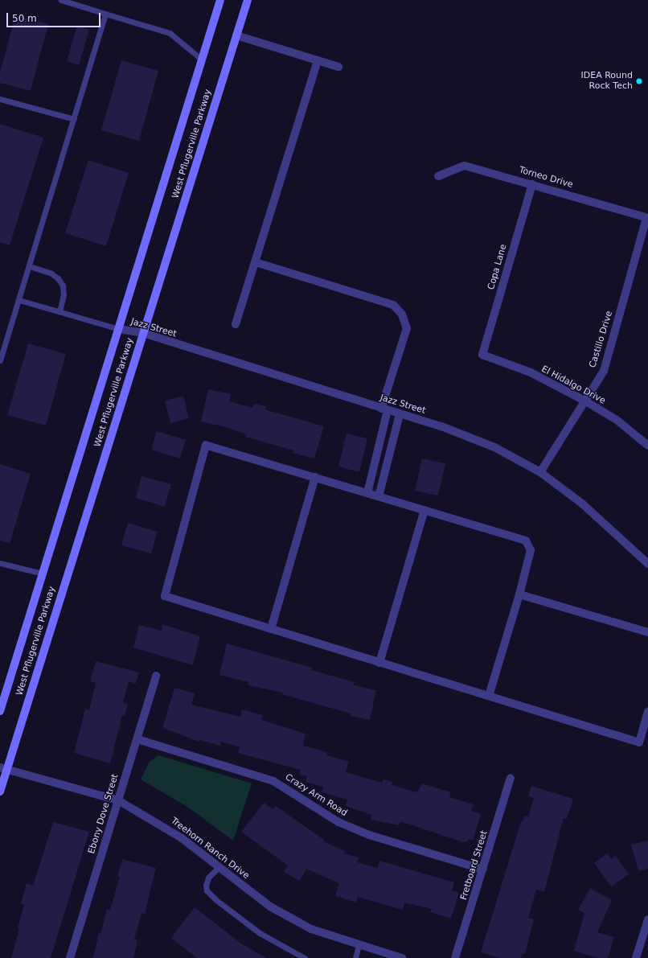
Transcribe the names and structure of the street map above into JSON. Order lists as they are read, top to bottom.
{
  "streets": {
    "main road": ["West Pflugerville Parkway"],
    "street": [
      "Torneo Drive",
      "Copa Lane",
      "Jazz Street",
      "Castillo Drive",
      "El Hidalgo Drive",
      "Crazy Arm Road",
      "Ebony Dove Street",
      "Treehorn Ranch Drive",
      "Fretboard Street"
    ]
  },
  "crossings": [
    ["West Pflugerville Parkway", "Jazz Street"],
    ["West Pflugerville Parkway", "Treehorn Ranch Drive"],
    ["Torneo Drive", "Copa Lane"],
    ["Torneo Drive", "Castillo Drive"],
    ["Copa Lane", "El Hidalgo Drive"],
    ["Jazz Street", "Castillo Drive"],
    ["Castillo Drive", "El Hidalgo Drive"],
    ["Crazy Arm Road", "Ebony Dove Street"],
    ["Crazy Arm Road", "Fretboard Street"],
    ["Ebony Dove Street", "Treehorn Ranch Drive"]
  ],
  "places": ["IDEA Round Rock Tech"],
  "scale_bar": "50 m"
}
